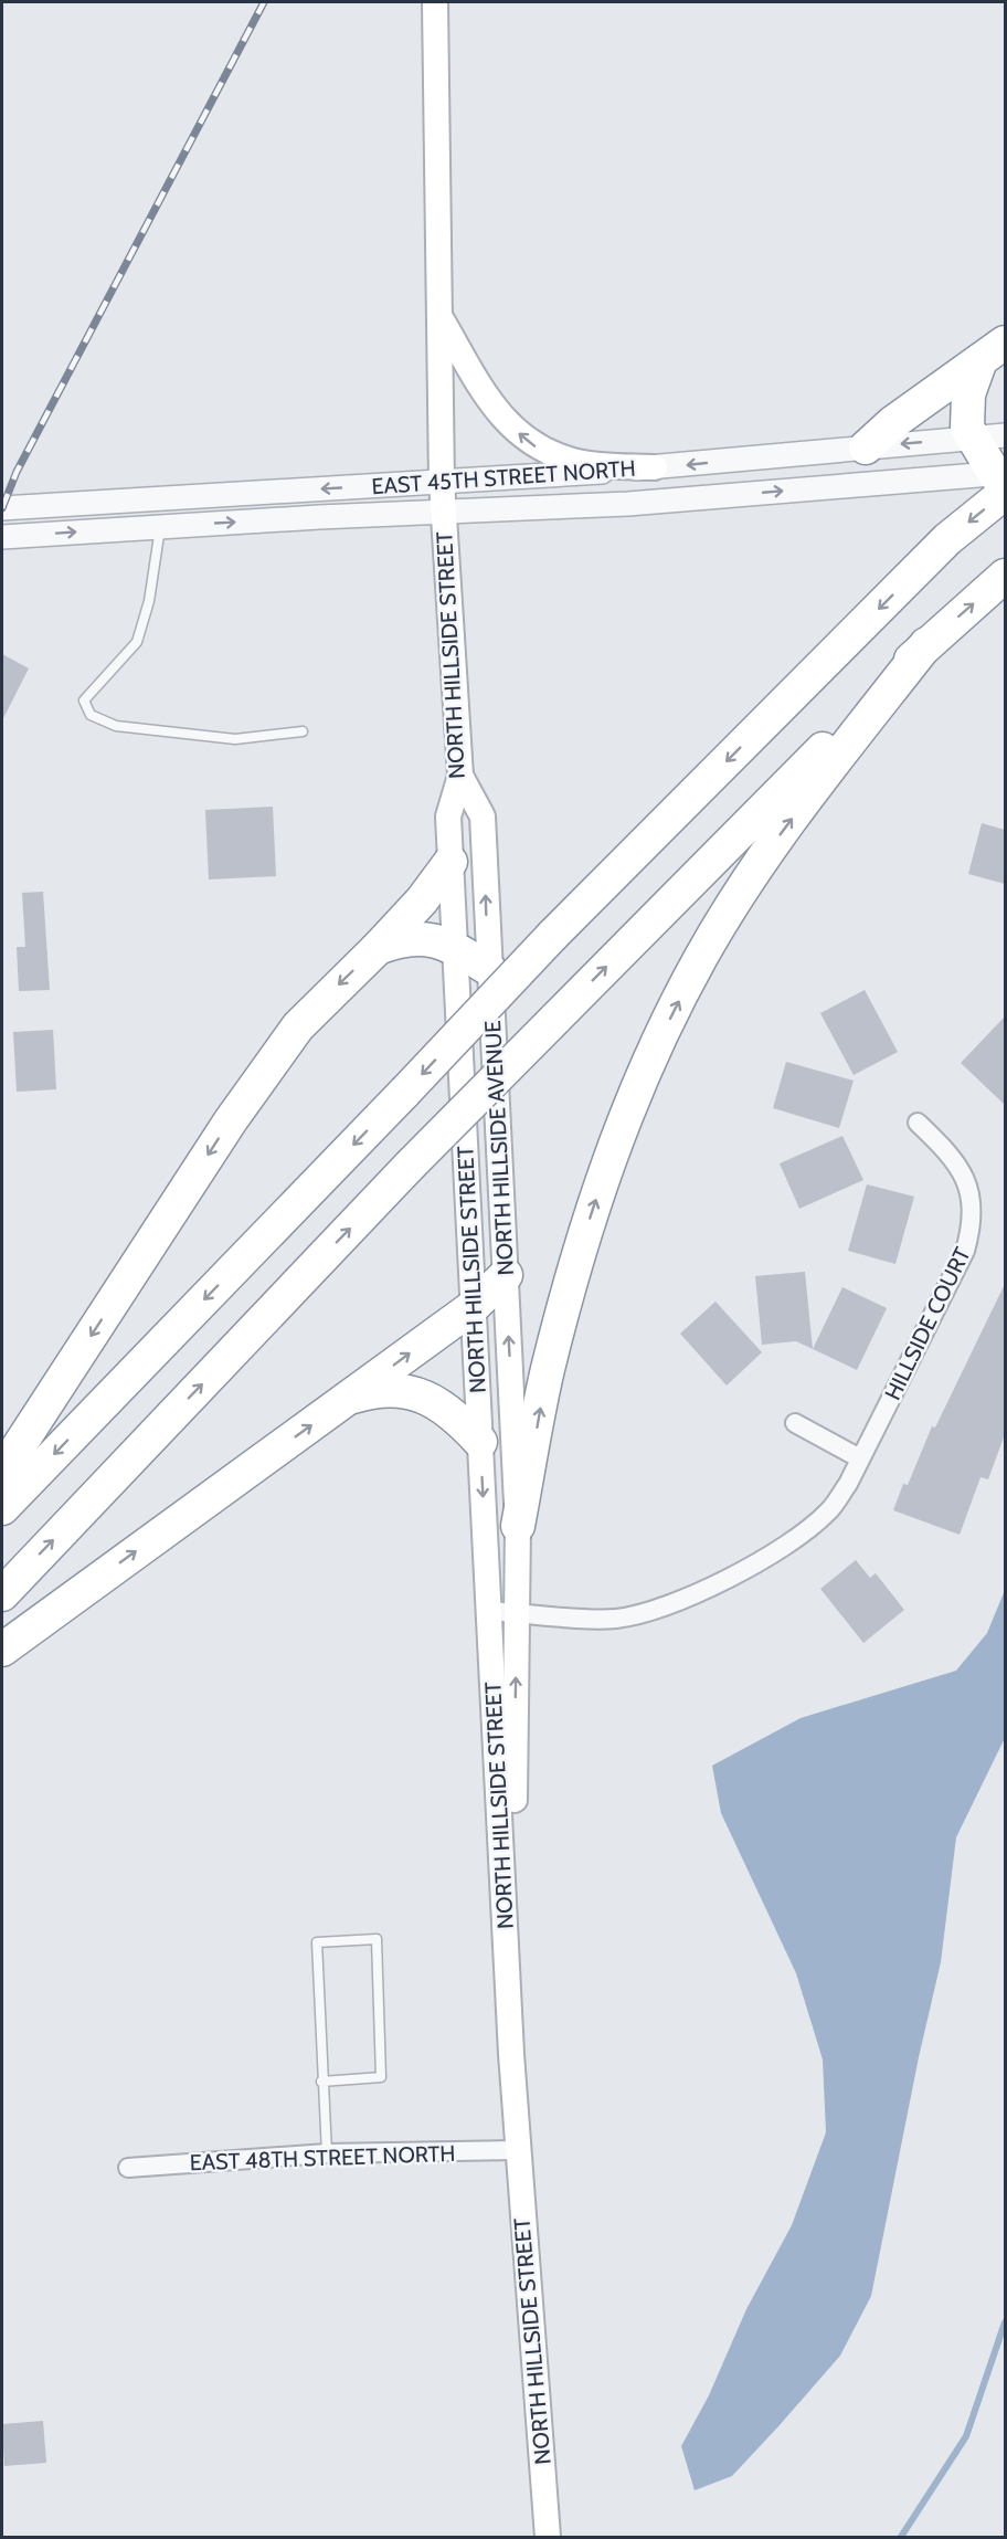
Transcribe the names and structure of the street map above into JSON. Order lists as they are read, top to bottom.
{
  "streets": {
    "main road": ["NORTH HILLSIDE STREET", "NORTH HILLSIDE AVENUE"],
    "street": ["EAST 45TH STREET NORTH", "HILLSIDE COURT", "EAST 48TH STREET NORTH"]
  },
  "crossings": [
    ["EAST 45TH STREET NORTH", "NORTH HILLSIDE STREET"],
    ["NORTH HILLSIDE STREET", "NORTH HILLSIDE AVENUE"],
    ["NORTH HILLSIDE STREET", "HILLSIDE COURT"],
    ["NORTH HILLSIDE STREET", "EAST 48TH STREET NORTH"],
    ["NORTH HILLSIDE AVENUE", "HILLSIDE COURT"]
  ],
  "one_way": ["NORTH HILLSIDE AVENUE"]
}
